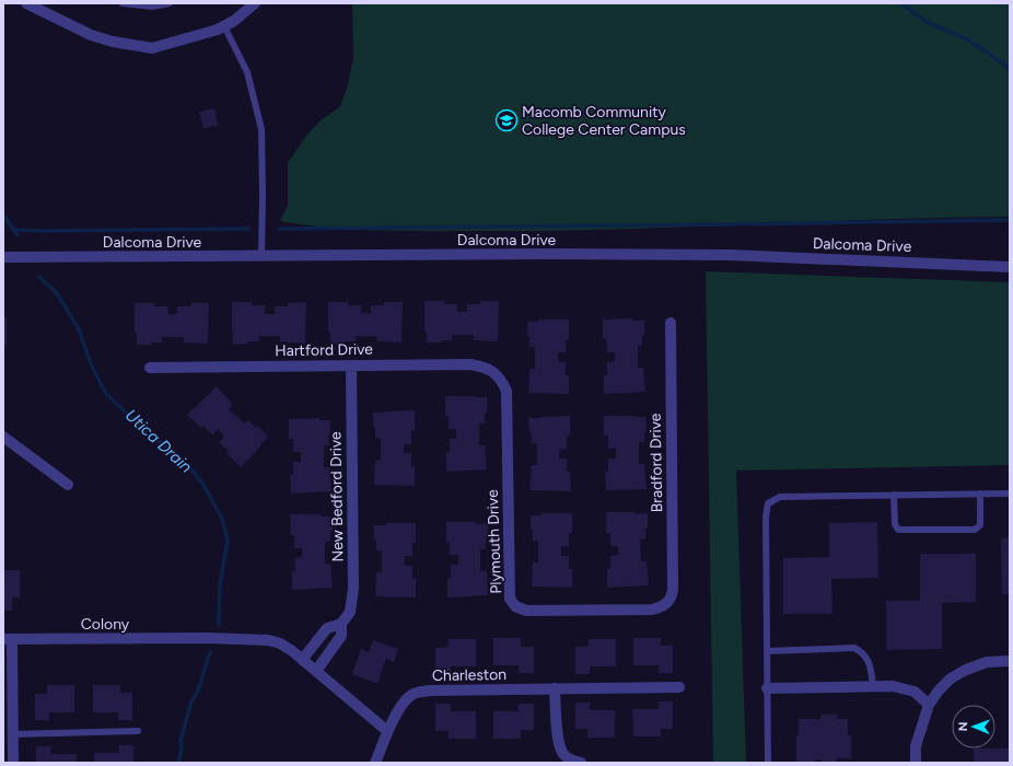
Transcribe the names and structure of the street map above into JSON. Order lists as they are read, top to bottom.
{
  "streets": {
    "street": [
      "Dalcoma Drive",
      "Hartford Drive",
      "Bradford Drive",
      "New Bedford Drive",
      "Plymouth Drive",
      "Colony",
      "Charleston"
    ]
  },
  "crossings": [
    ["Hartford Drive", "New Bedford Drive"],
    ["Hartford Drive", "Plymouth Drive"],
    ["Bradford Drive", "Plymouth Drive"]
  ],
  "water": ["Utica Drain"],
  "places": {
    "school or university": ["Macomb Community College Center Campus"]
  },
  "north": "left"
}
